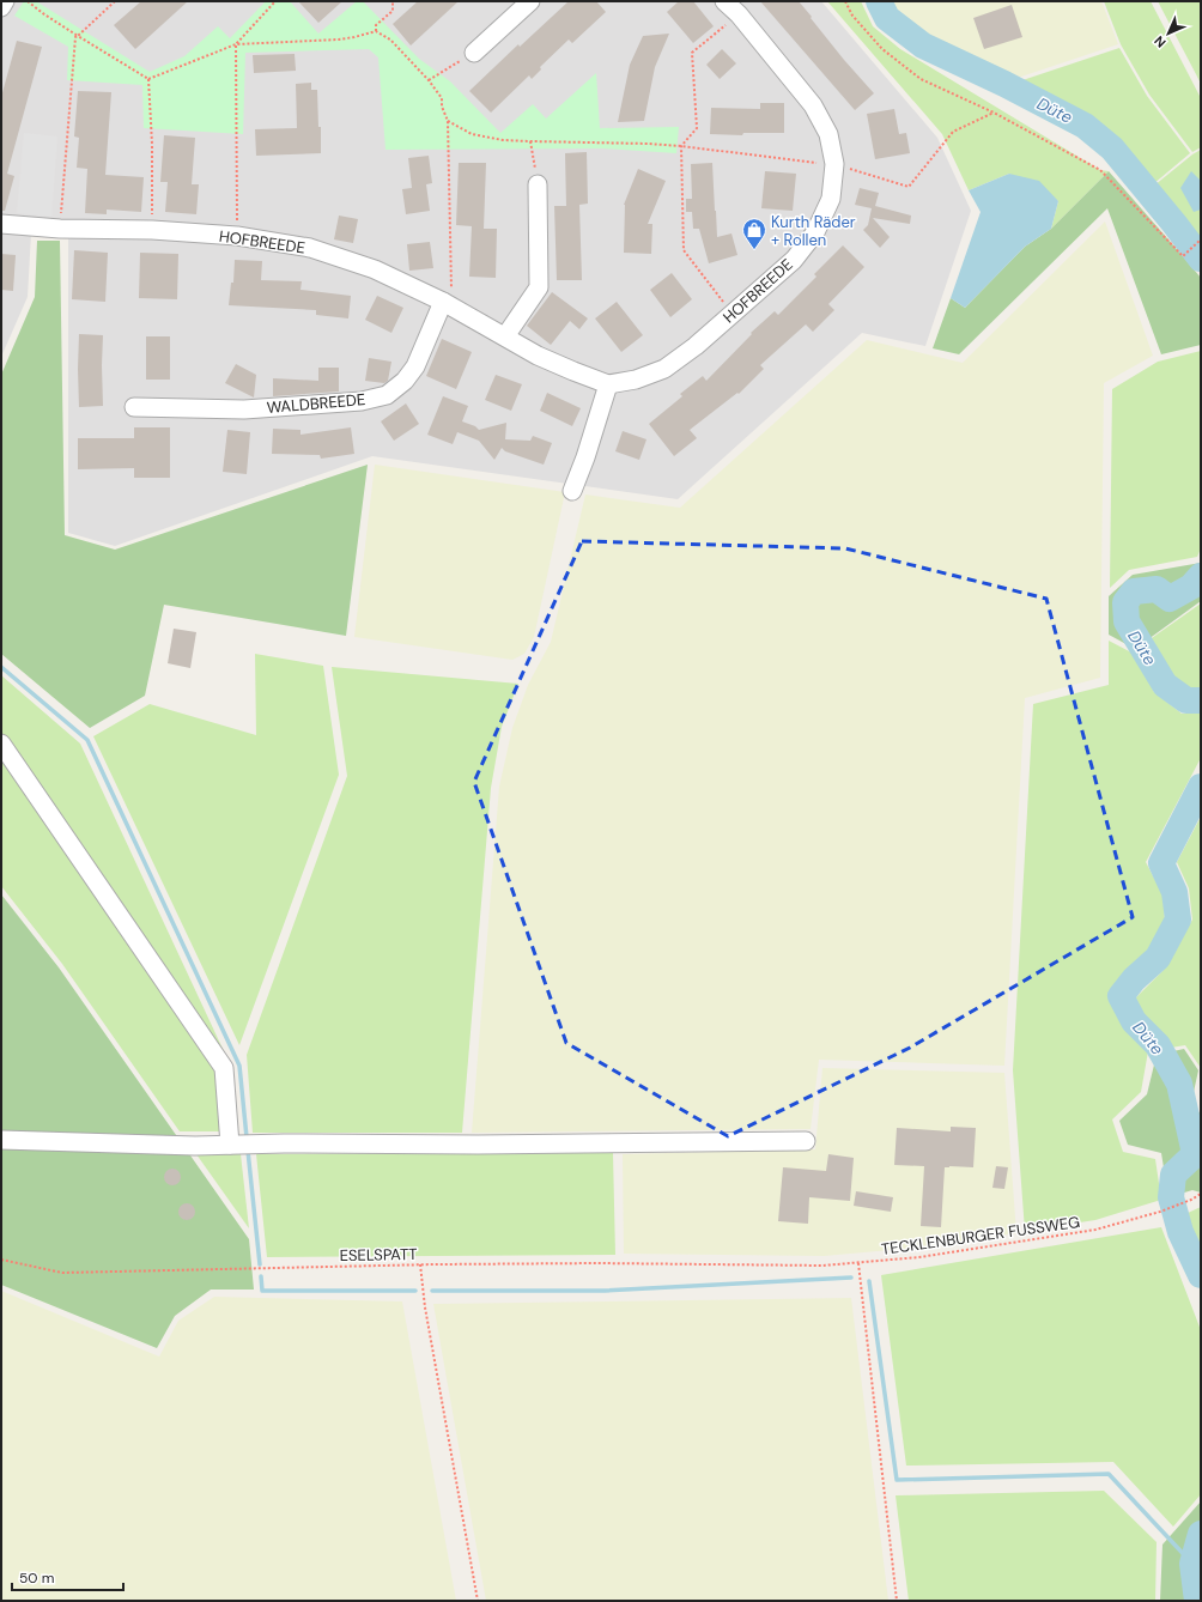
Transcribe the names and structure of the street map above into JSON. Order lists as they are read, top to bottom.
{
  "streets": {
    "street": ["HOFBREEDE", "WALDBREEDE"],
    "path": ["TECKLENBURGER FUSSWEG", "ESELSPATT"]
  },
  "crossings": [
    ["HOFBREEDE", "WALDBREEDE"],
    ["TECKLENBURGER FUSSWEG", "ESELSPATT"]
  ],
  "water": ["Düte"],
  "places": {
    "shop": ["Kurth Räder + Rollen"]
  },
  "scale_bar": "50 m",
  "north": "bottom left"
}
